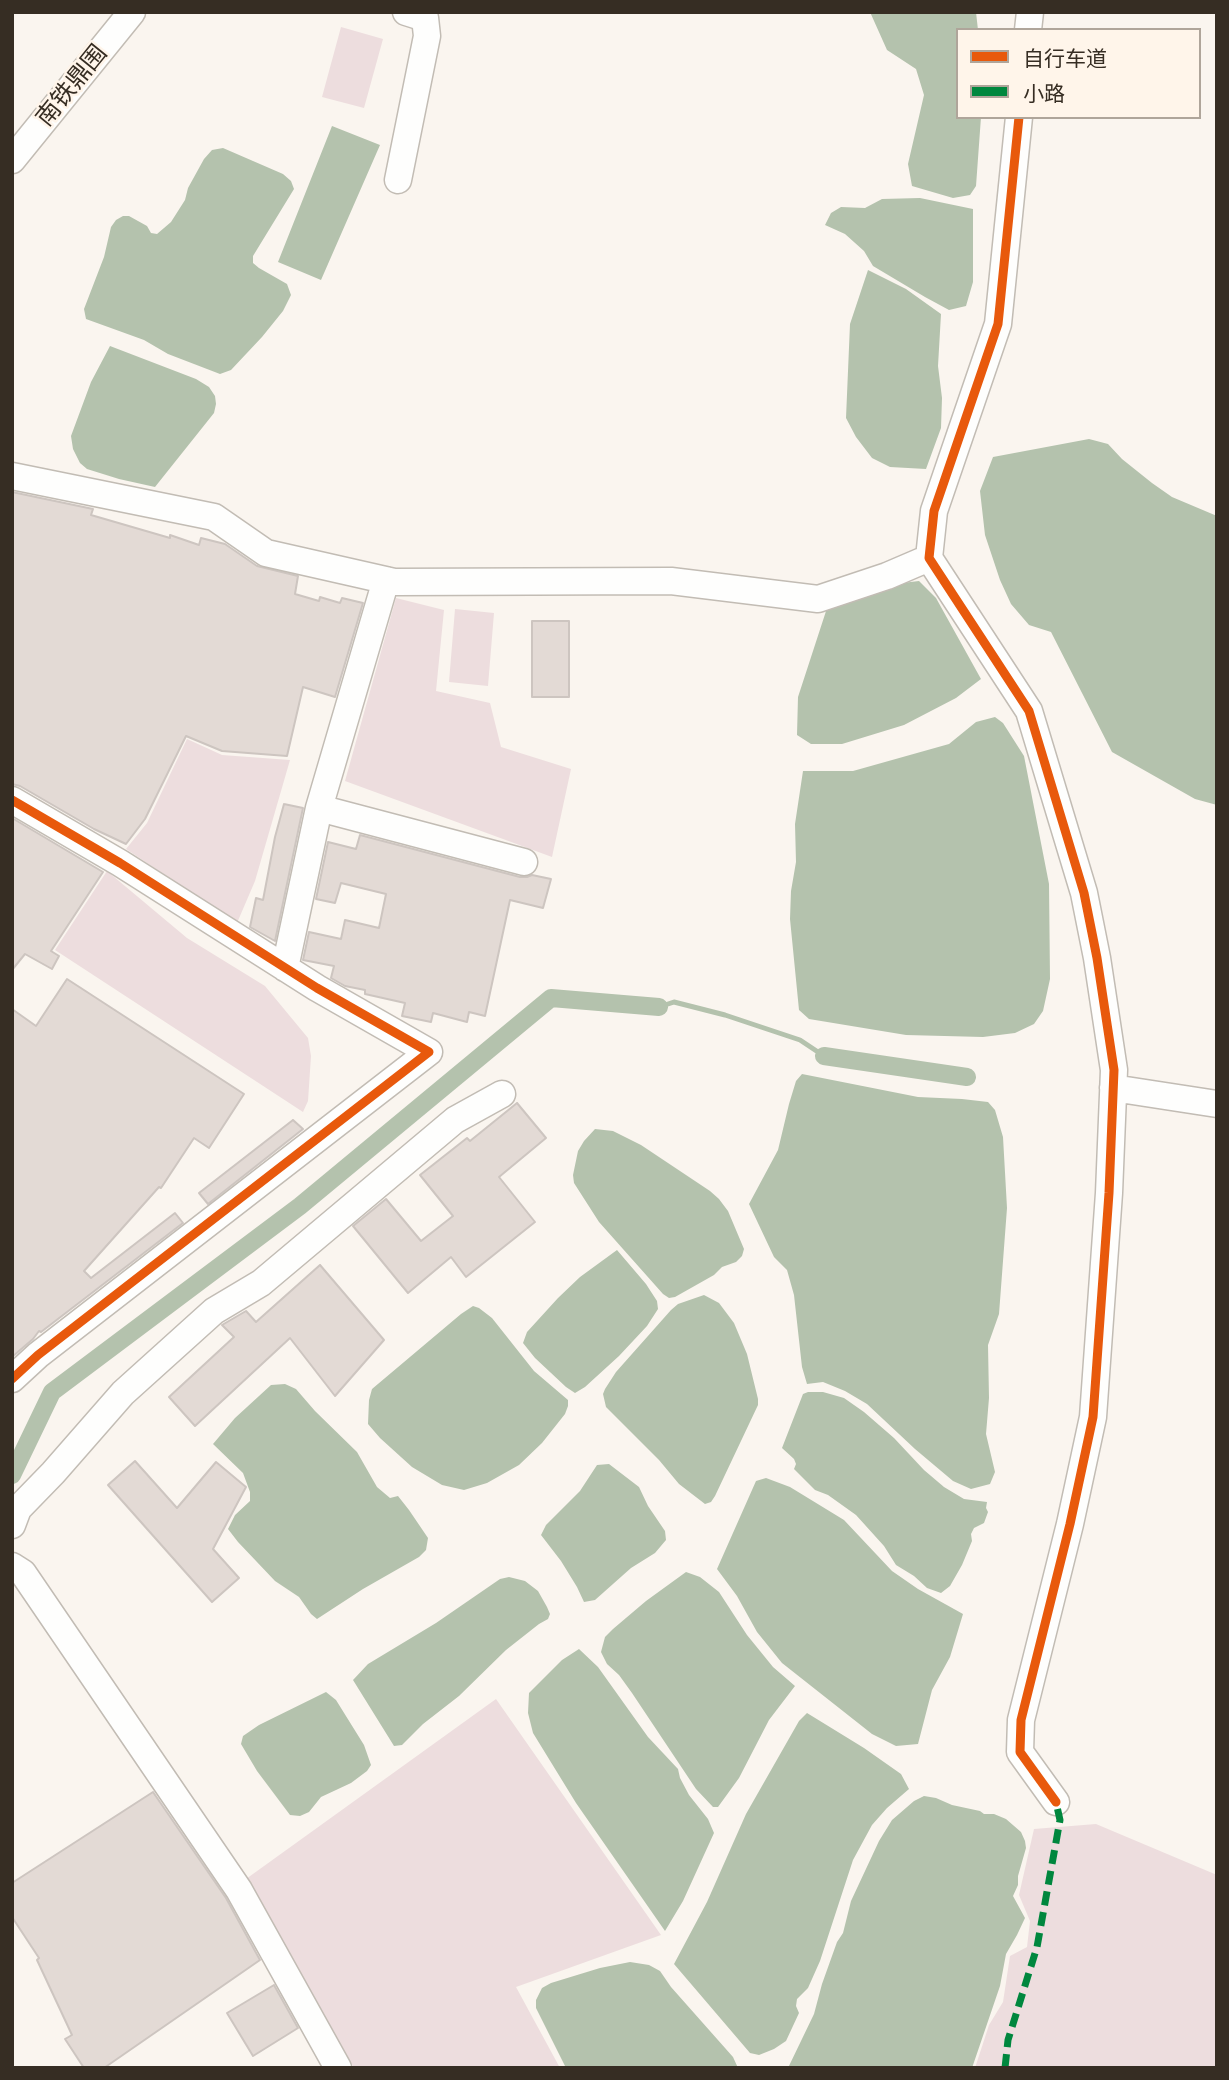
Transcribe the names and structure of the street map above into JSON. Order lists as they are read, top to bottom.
{
  "streets": {
    "street": ["南铁鼎围"]
  },
  "legend": ["自行车道", "小路"]
}
